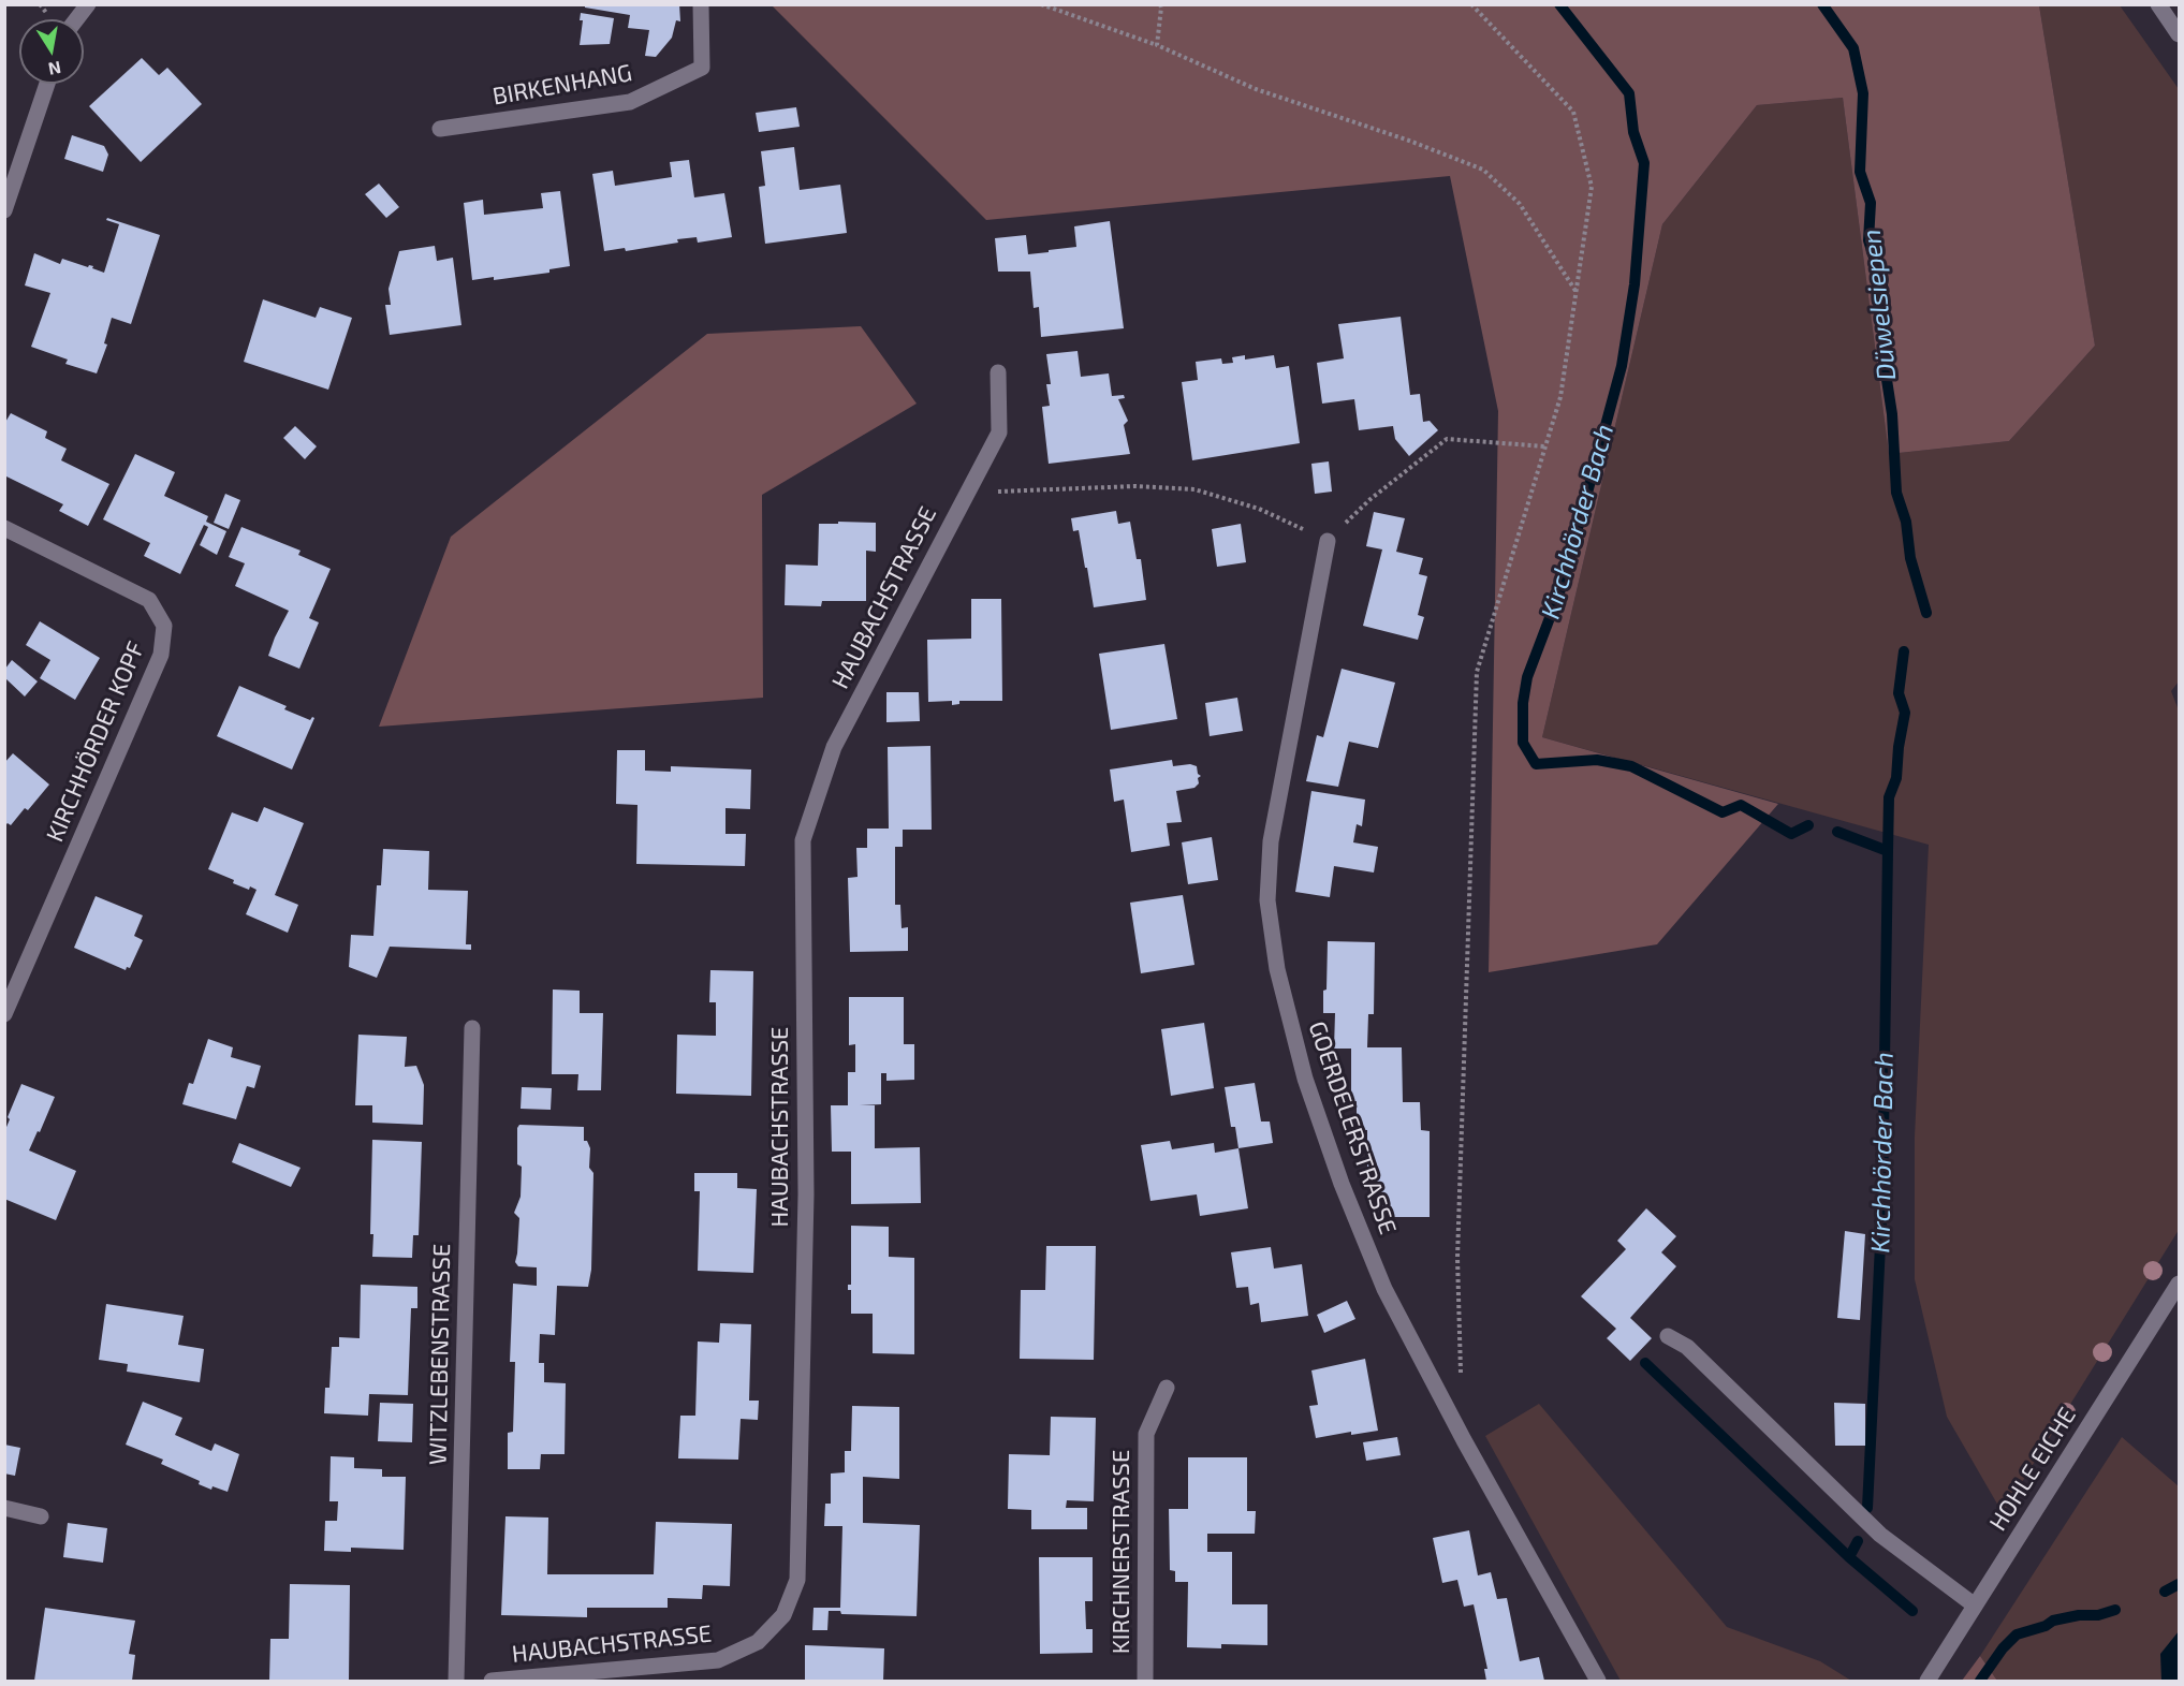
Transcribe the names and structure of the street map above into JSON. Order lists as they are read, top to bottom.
{
  "streets": {
    "street": [
      "BIRKENHANG",
      "HAUBACHSTRASSE",
      "KIRCHHÖRDER KOPF",
      "GOERDELERSTRASSE",
      "WITZLEBENSTRASSE",
      "HOHLE EICHE",
      "KIRCHNERSTRASSE"
    ]
  },
  "water": ["Düwelsiepen", "Kirchhörder Bach"],
  "north": "bottom"
}
